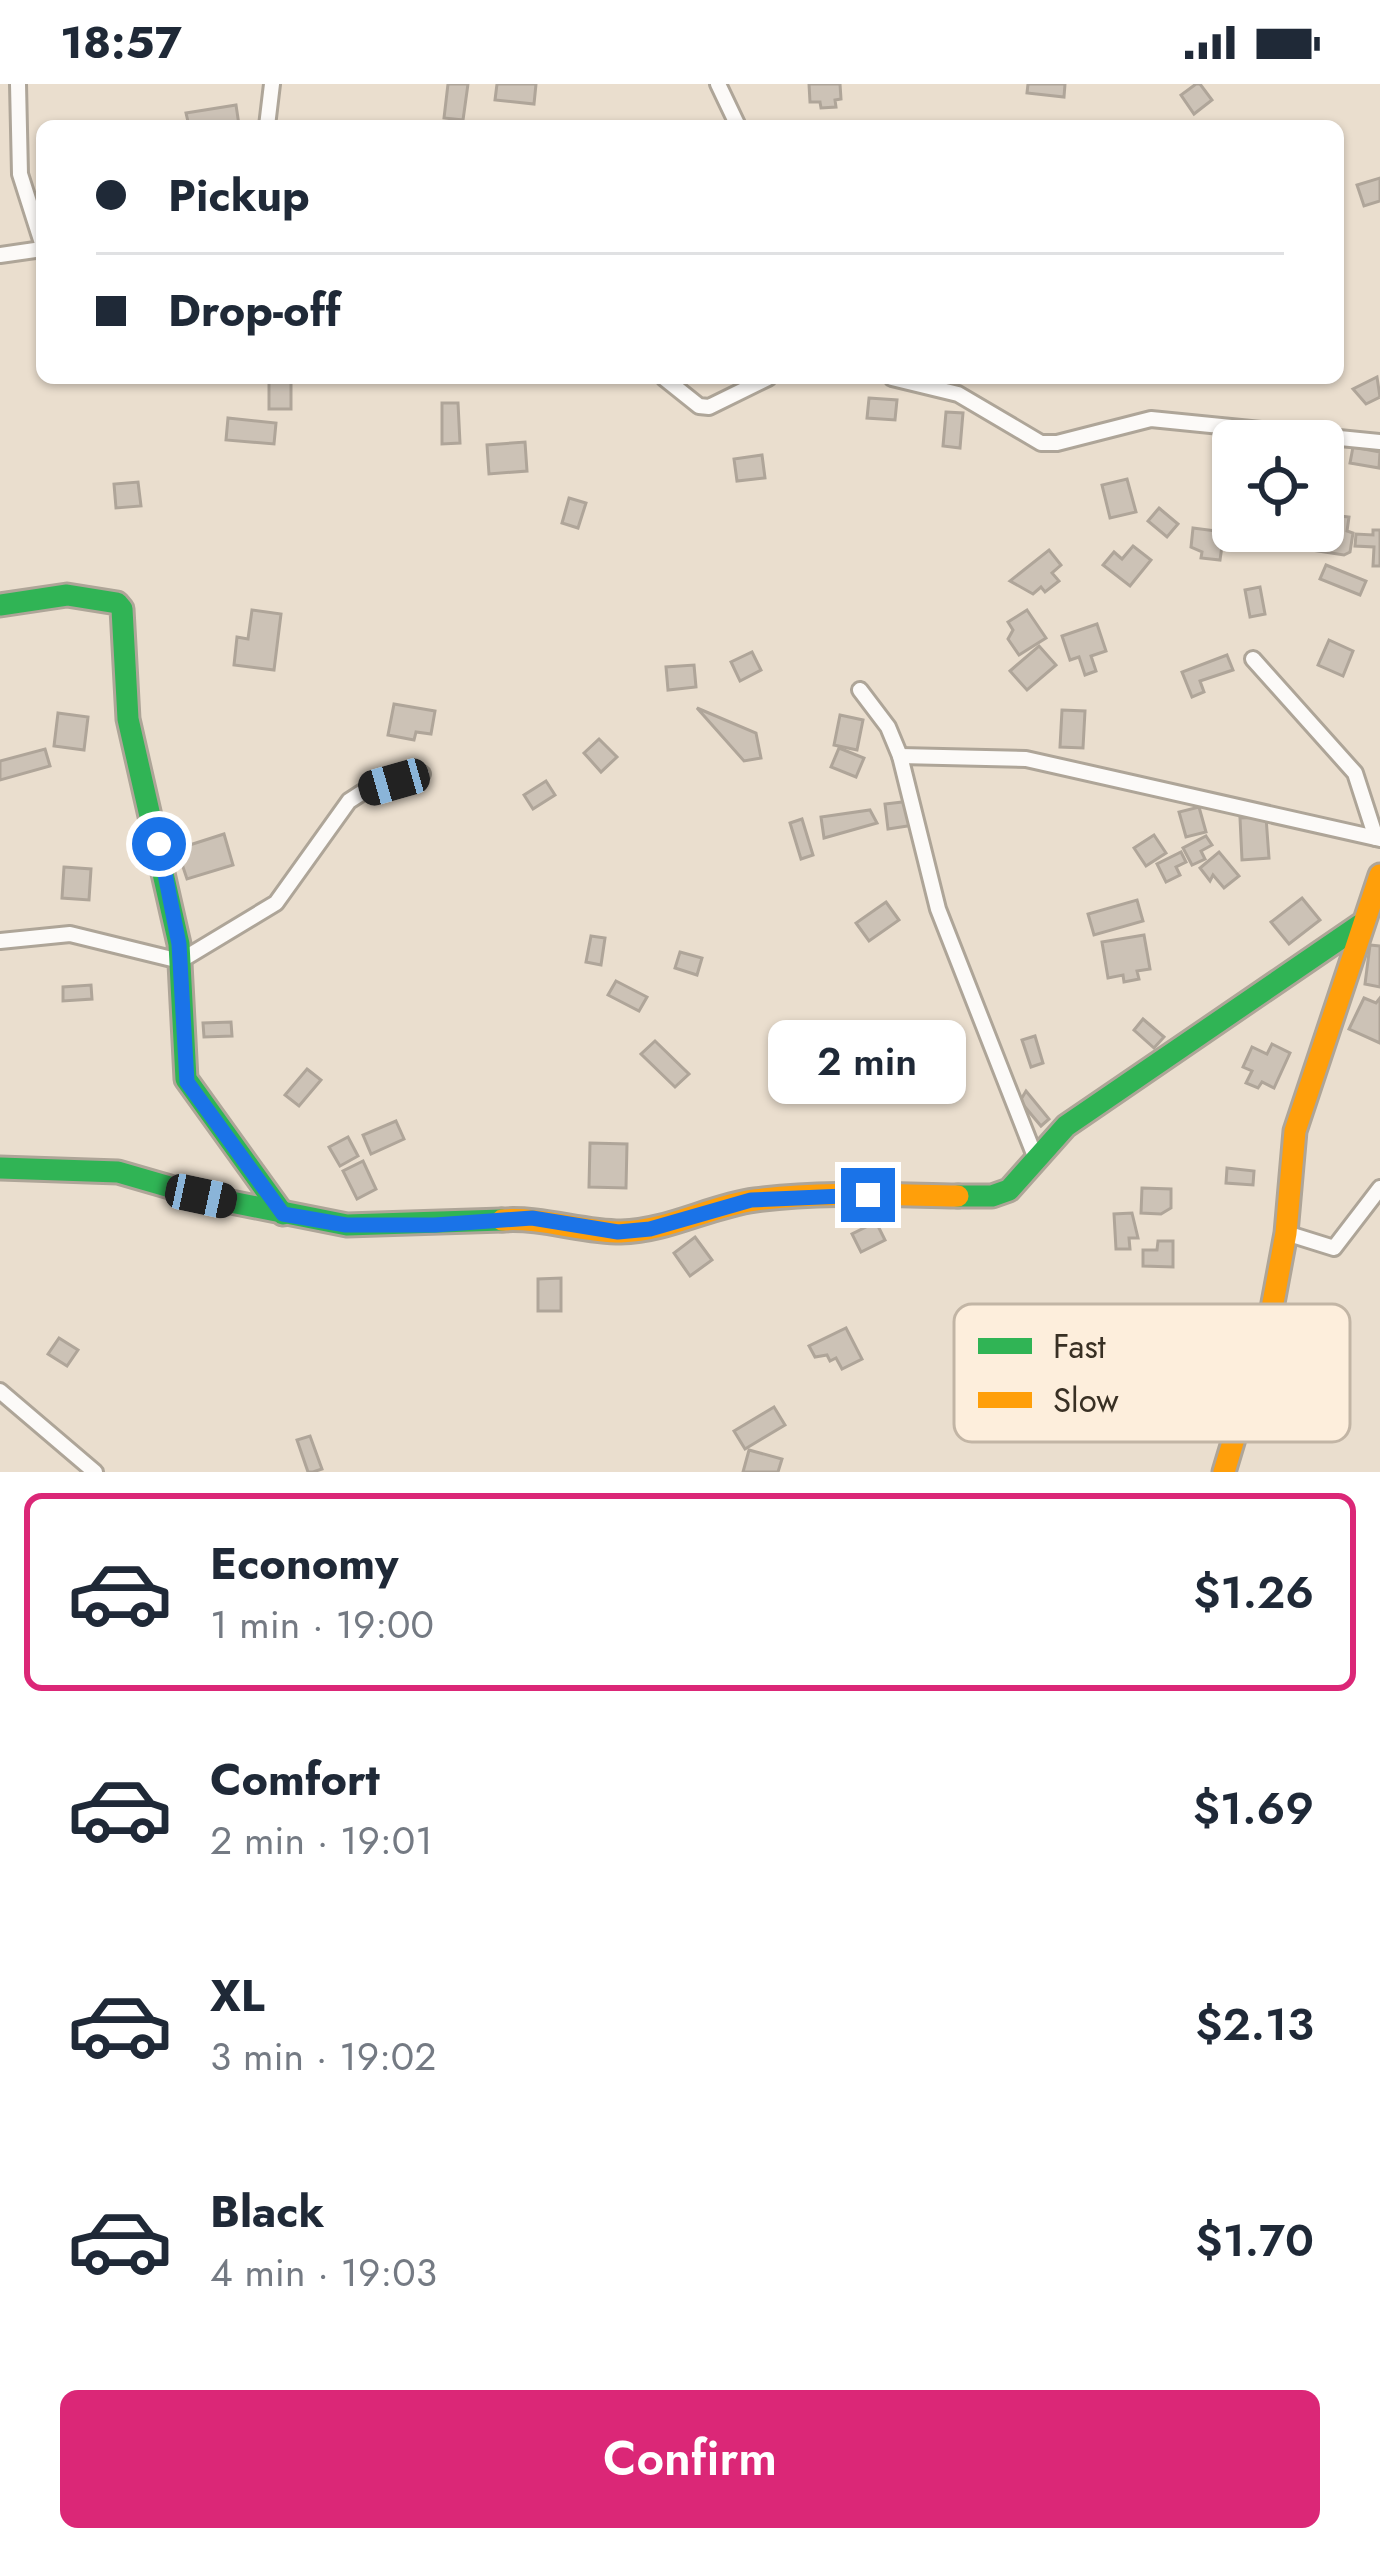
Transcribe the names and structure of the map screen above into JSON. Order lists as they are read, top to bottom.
{
  "legend": ["Fast", "Slow"],
  "page": {
    "status": "18:57",
    "banner": ["Pickup", "Drop-off"],
    "bubble": "2 min",
    "list": [
      {
        "name": "Economy",
        "note": "1 min · 19:00",
        "value": "$1.26"
      },
      {
        "name": "Comfort",
        "note": "2 min · 19:01",
        "value": "$1.69"
      },
      {
        "name": "XL",
        "note": "3 min · 19:02",
        "value": "$2.13"
      },
      {
        "name": "Black",
        "note": "4 min · 19:03",
        "value": "$1.70"
      }
    ],
    "buttons": "Confirm"
  }
}
